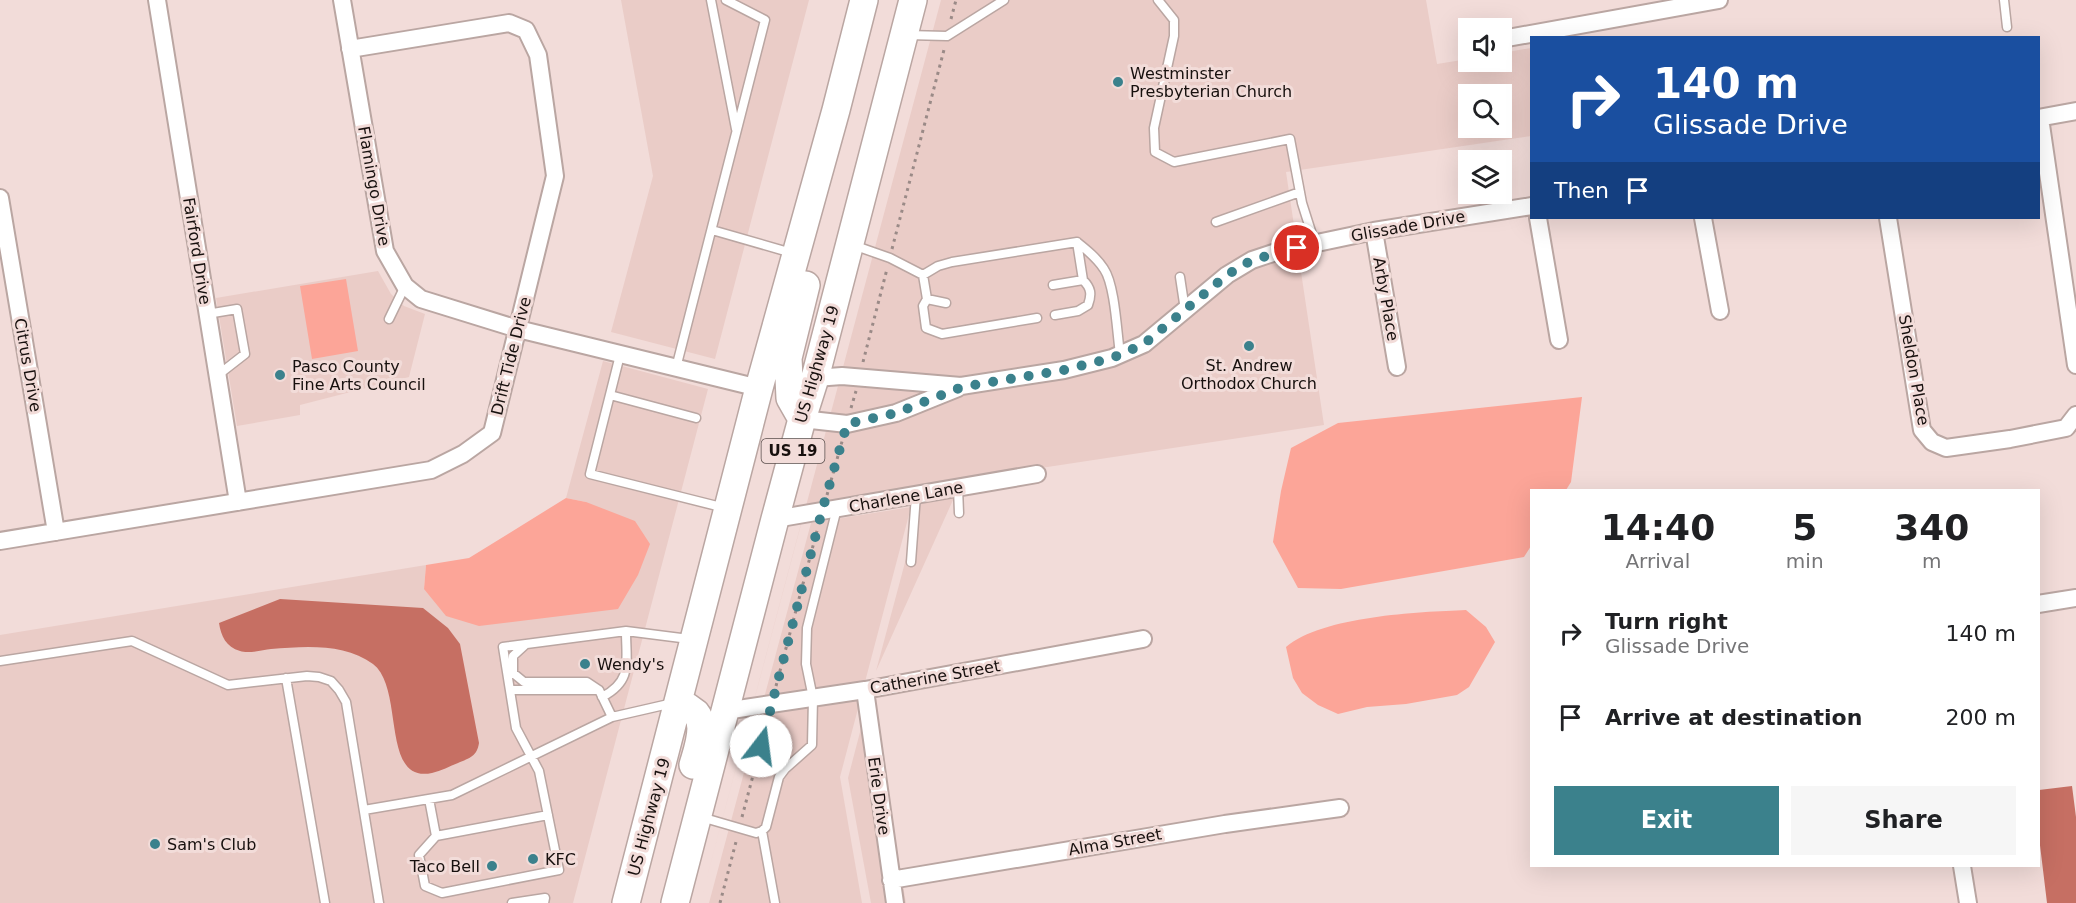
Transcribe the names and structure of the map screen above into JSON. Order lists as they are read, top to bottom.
{
  "streets": {
    "highway": ["US Highway 19", "US 19"],
    "street": [
      "Flamingo Drive",
      "Glissade Drive",
      "Fairford Drive",
      "Arby Place",
      "Drift Tide Drive",
      "Citrus Drive",
      "Sheldon Place",
      "Charlene Lane",
      "Catherine Street",
      "Erie Drive",
      "Alma Street"
    ]
  },
  "crossings": [
    ["Flamingo Drive", "Drift Tide Drive"],
    ["Flamingo Drive", "US Highway 19"],
    ["Glissade Drive", "Arby Place"],
    ["Glissade Drive", "US Highway 19"],
    ["Fairford Drive", "Drift Tide Drive"],
    ["Drift Tide Drive", "Citrus Drive"],
    ["US Highway 19", "Charlene Lane"],
    ["US Highway 19", "Catherine Street"],
    ["Catherine Street", "Erie Drive"],
    ["Erie Drive", "Alma Street"]
  ],
  "places": [
    "Westminster Presbyterian Church",
    "St. Andrew Orthodox Church",
    "Pasco County Fine Arts Council",
    "Wendy's",
    "Sam's Club",
    "KFC",
    "Taco Bell"
  ],
  "page": {
    "turn": ["140 m", "Glissade Drive"],
    "then": "Then",
    "eta": [
      "14:40",
      "Arrival",
      "5",
      "min",
      "340",
      "m"
    ],
    "list": [
      {
        "name": "Turn right",
        "note": "Glissade Drive",
        "value": "140 m"
      },
      {
        "name": "Arrive at destination",
        "value": "200 m"
      }
    ],
    "buttons": ["Exit", "Share"]
  }
}
